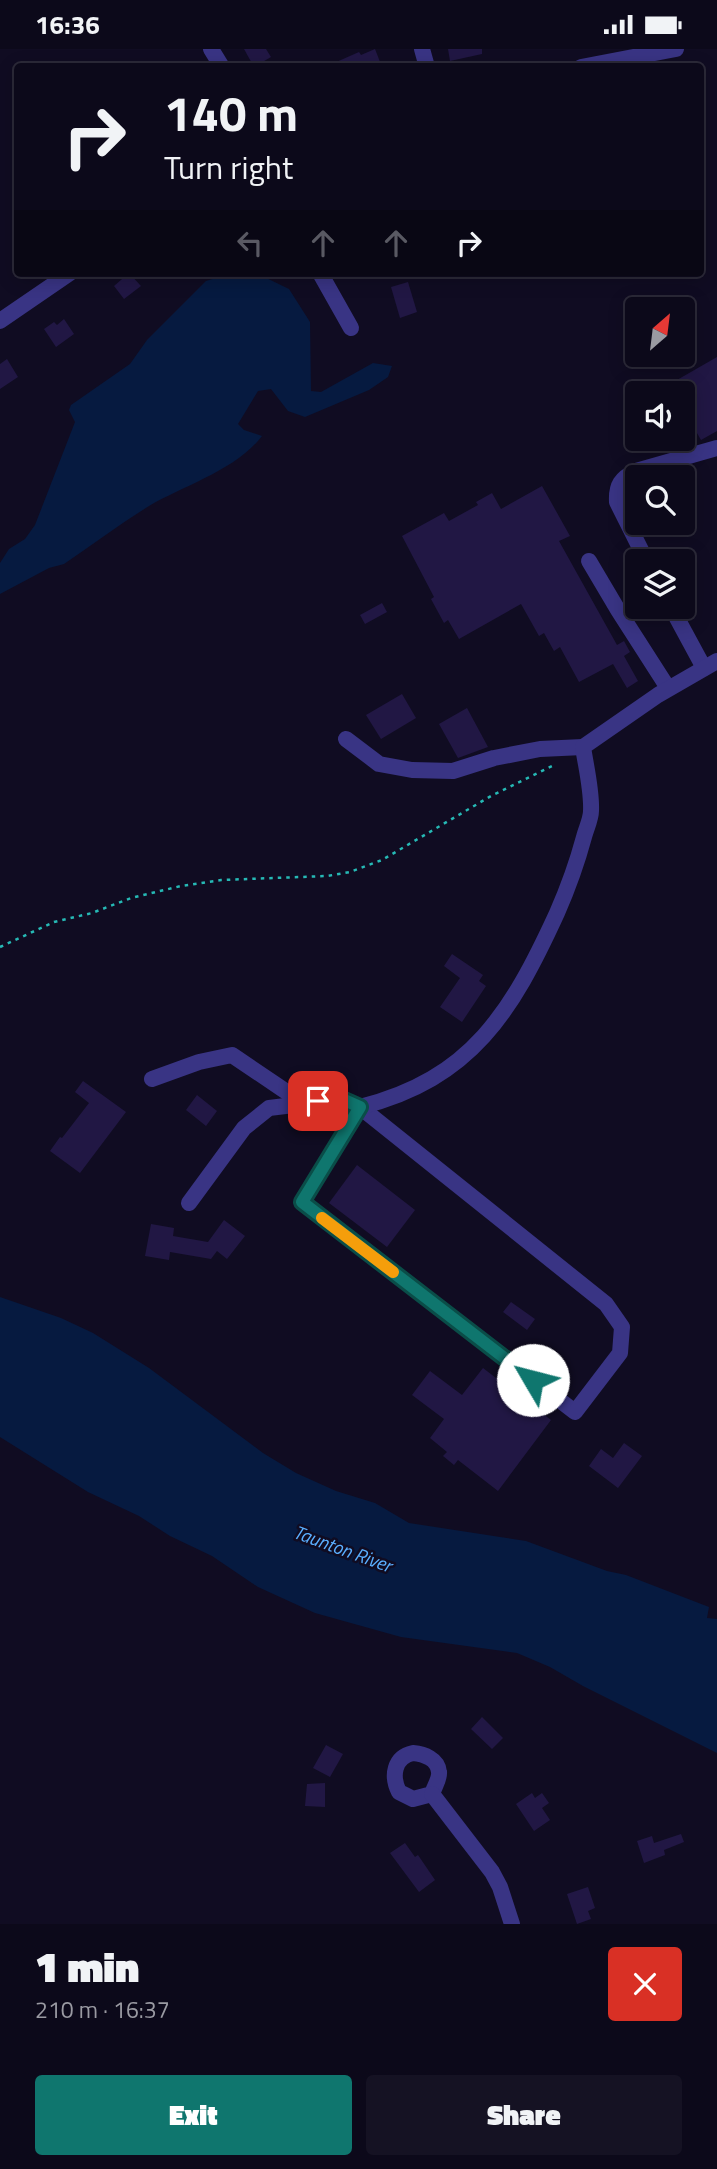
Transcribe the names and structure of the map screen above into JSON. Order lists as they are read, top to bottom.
{
  "water": ["Taunton River"],
  "north": "top right",
  "page": {
    "status": "16:36",
    "turn": ["140 m", "Turn right"],
    "heading": ["1 min", "210 m · 16:37"],
    "buttons": ["Exit", "Share"]
  }
}
